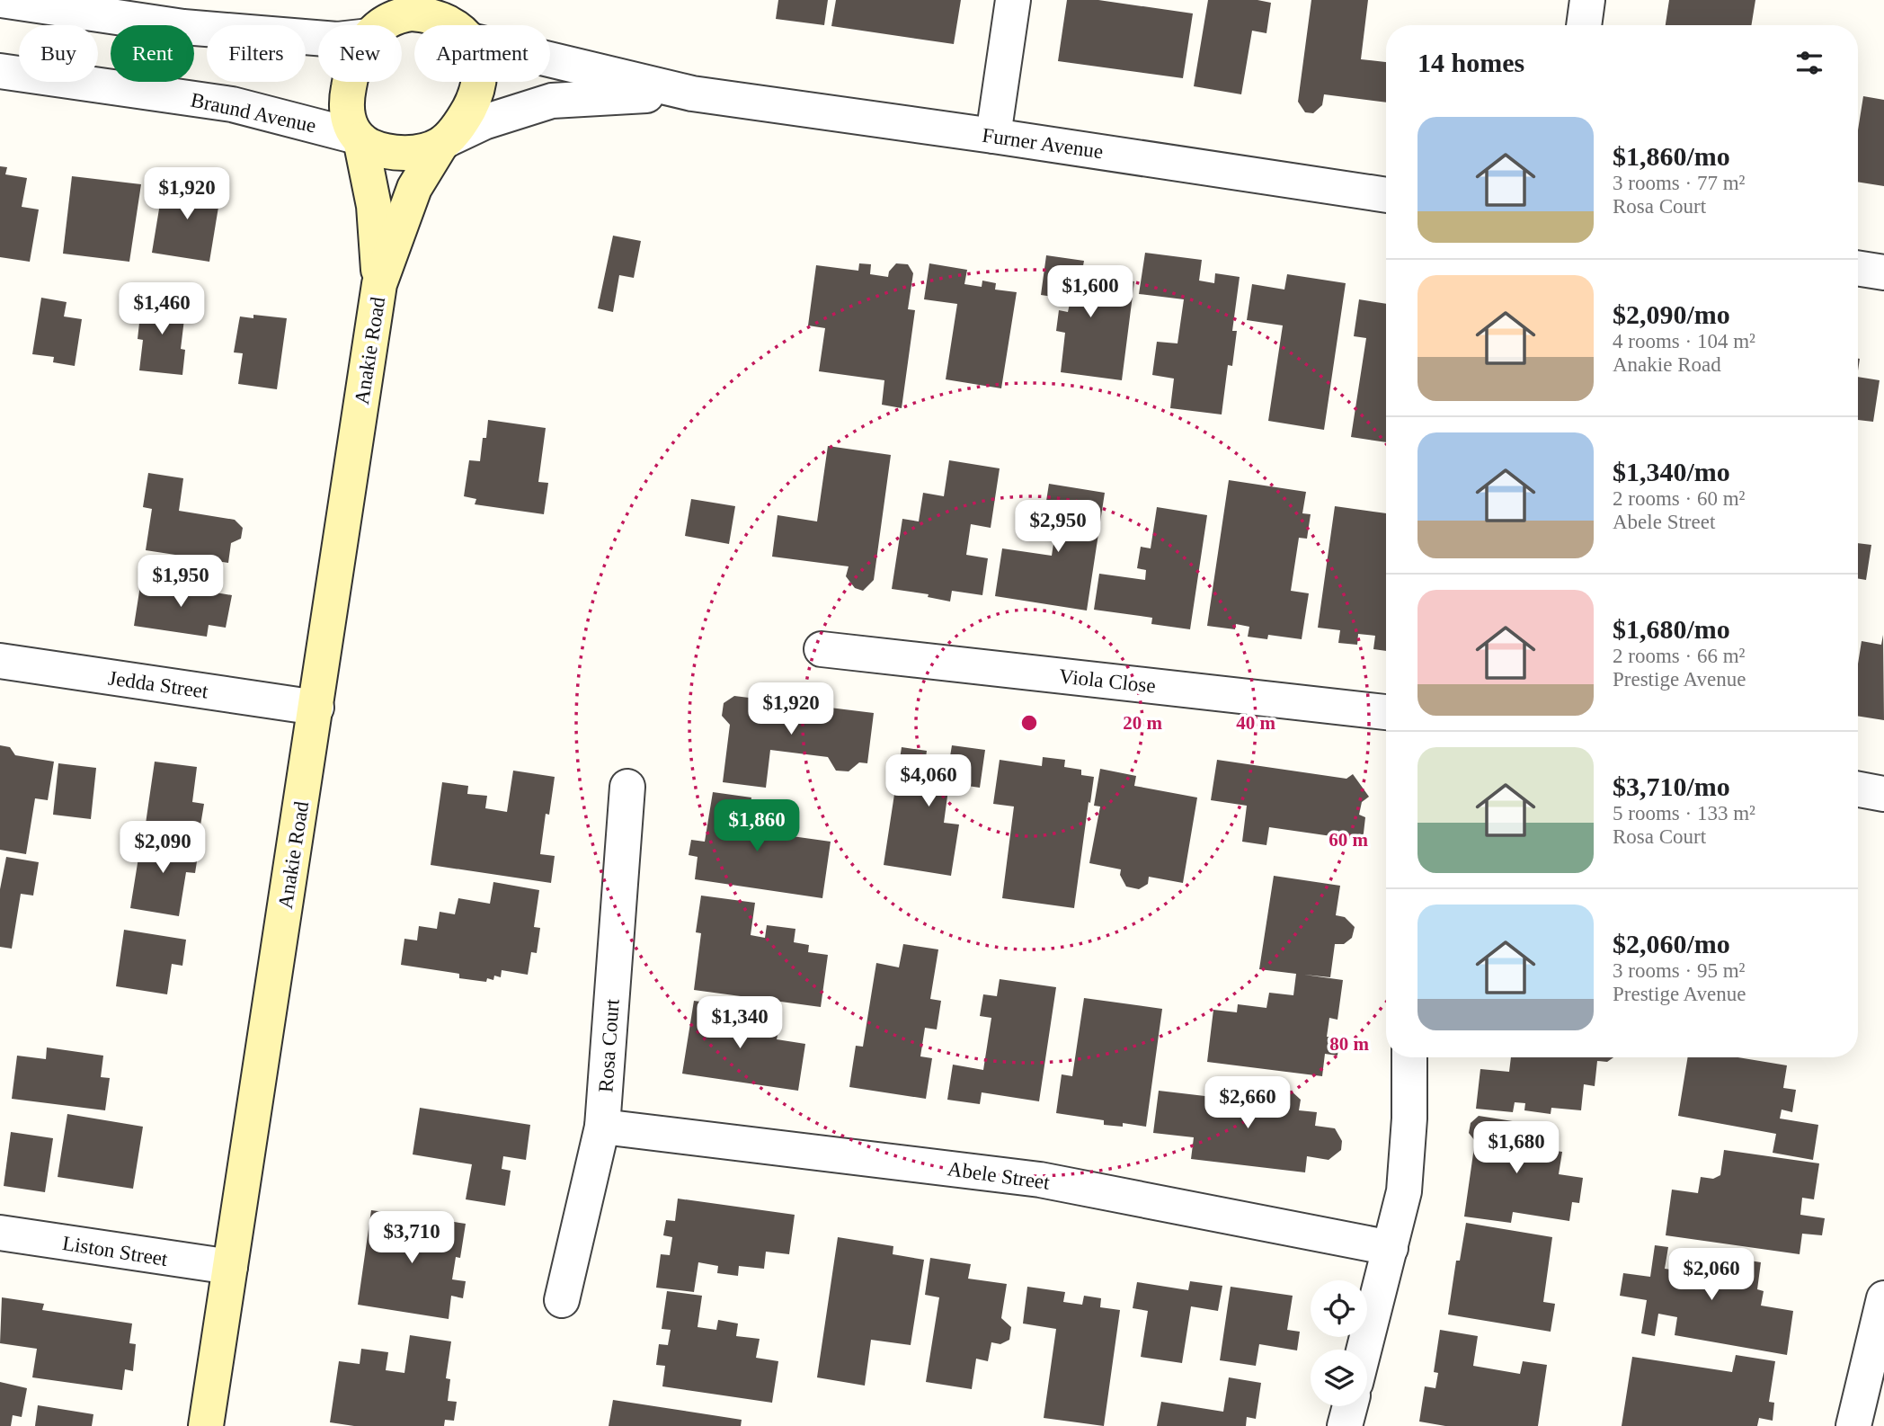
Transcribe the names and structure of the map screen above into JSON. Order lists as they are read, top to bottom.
{
  "streets": {
    "main road": ["Anakie Road"],
    "street": [
      "Braund Avenue",
      "Furner Avenue",
      "Viola Close",
      "Jedda Street",
      "Rosa Court",
      "Abele Street",
      "Liston Street"
    ]
  },
  "crossings": [
    ["Braund Avenue", "Anakie Road"],
    ["Furner Avenue", "Anakie Road"],
    ["Anakie Road", "Jedda Street"],
    ["Anakie Road", "Liston Street"],
    ["Rosa Court", "Abele Street"]
  ],
  "page": {
    "chip": [
      "Buy",
      "Rent",
      "Filters",
      "New",
      "Apartment"
    ],
    "heading": "14 homes",
    "list": [
      {
        "name": "$1,860/mo",
        "note": "3 rooms · 77 m² · Rosa Court"
      },
      {
        "name": "$2,090/mo",
        "note": "4 rooms · 104 m² · Anakie Road"
      },
      {
        "name": "$1,340/mo",
        "note": "2 rooms · 60 m² · Abele Street"
      },
      {
        "name": "$1,680/mo",
        "note": "2 rooms · 66 m² · Prestige Avenue"
      },
      {
        "name": "$3,710/mo",
        "note": "5 rooms · 133 m² · Rosa Court"
      },
      {
        "name": "$2,060/mo",
        "note": "3 rooms · 95 m² · Prestige Avenue"
      }
    ],
    "price": [
      "$1,920",
      "$1,600",
      "$1,460",
      "$2,950",
      "$1,950",
      "$1,920",
      "$4,060",
      "$1,860",
      "$2,090",
      "$1,340",
      "$2,660",
      "$1,680",
      "$3,710",
      "$2,060"
    ]
  },
  "rings": [
    "20 m",
    "40 m",
    "60 m",
    "80 m"
  ]
}
